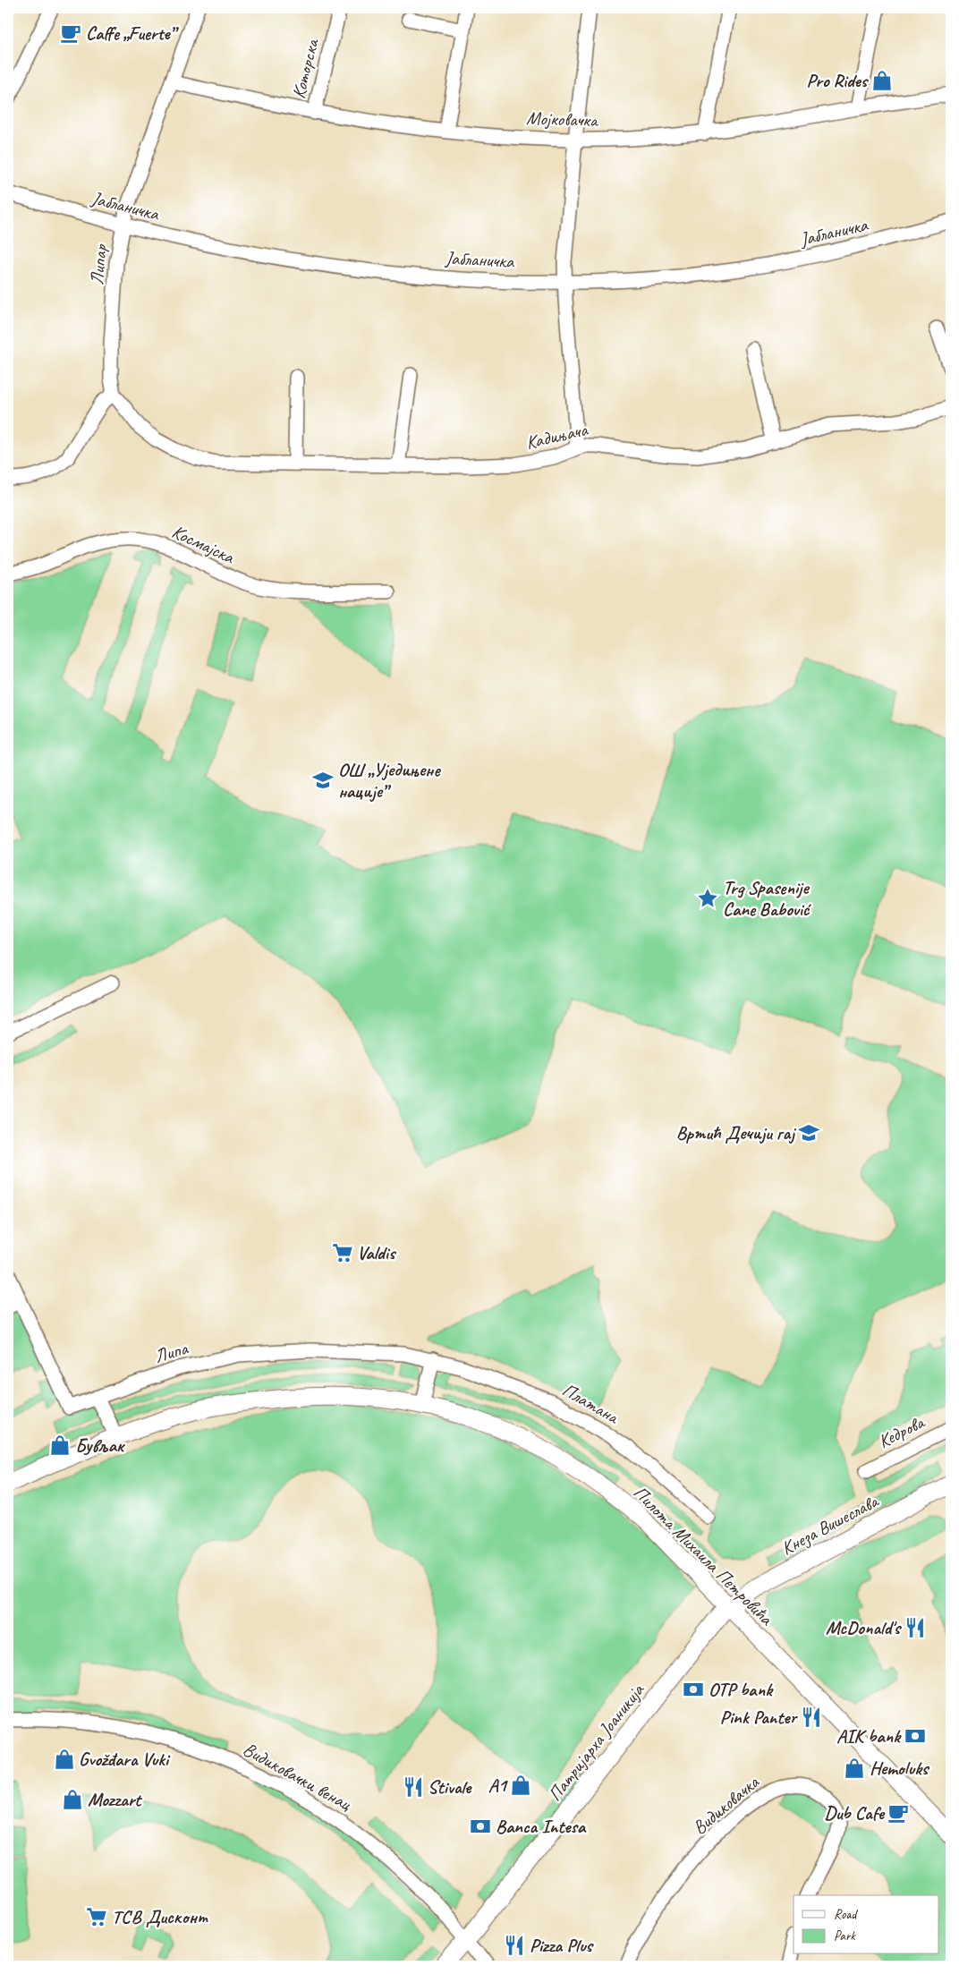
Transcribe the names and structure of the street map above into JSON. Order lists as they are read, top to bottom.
{
  "streets": {
    "main road": ["Кнеза Вишеслава", "Пилота Михаила Петровића", "Патријарха Јоаникија"],
    "street": [
      "Которска",
      "Мојковачка",
      "Јабланичка",
      "Липар",
      "Кадињача",
      "Космајска",
      "Липа",
      "Платана",
      "Кедрова",
      "Видиковачки венац",
      "Видиковачка"
    ]
  },
  "crossings": [
    ["Которска", "Мојковачка"],
    ["Мојковачка", "Липар"],
    ["Јабланичка", "Липар"],
    ["Липар", "Кадињача"],
    ["Липа", "Платана"],
    ["Кнеза Вишеслава", "Пилота Михаила Петровића"],
    ["Кнеза Вишеслава", "Патријарха Јоаникија"],
    ["Пилота Михаила Петровића", "Патријарха Јоаникија"],
    ["Патријарха Јоаникија", "Видиковачки венац"]
  ],
  "places": {
    "cafe": ["Caffe „Fuerte”", "Dub Cafe"],
    "shop": [
      "Pro Rides",
      "Бувљак",
      "Gvožđara Vuki",
      "Hemoluks",
      "A1",
      "Mozzart"
    ],
    "school or university": ["ОШ „Уједињене нације”", "Вртић Дечији гај"],
    "place": ["Trg Spasenije Cane Babović"],
    "supermarket": ["Valdis", "ТСВ Дисконт"],
    "restaurant": [
      "McDonald's",
      "Pink Panter",
      "Stivale",
      "Pizza Plus"
    ],
    "bank": ["OTP bank", "AIK bank", "Banca Intesa"]
  },
  "legend": ["Road", "Park"]
}
